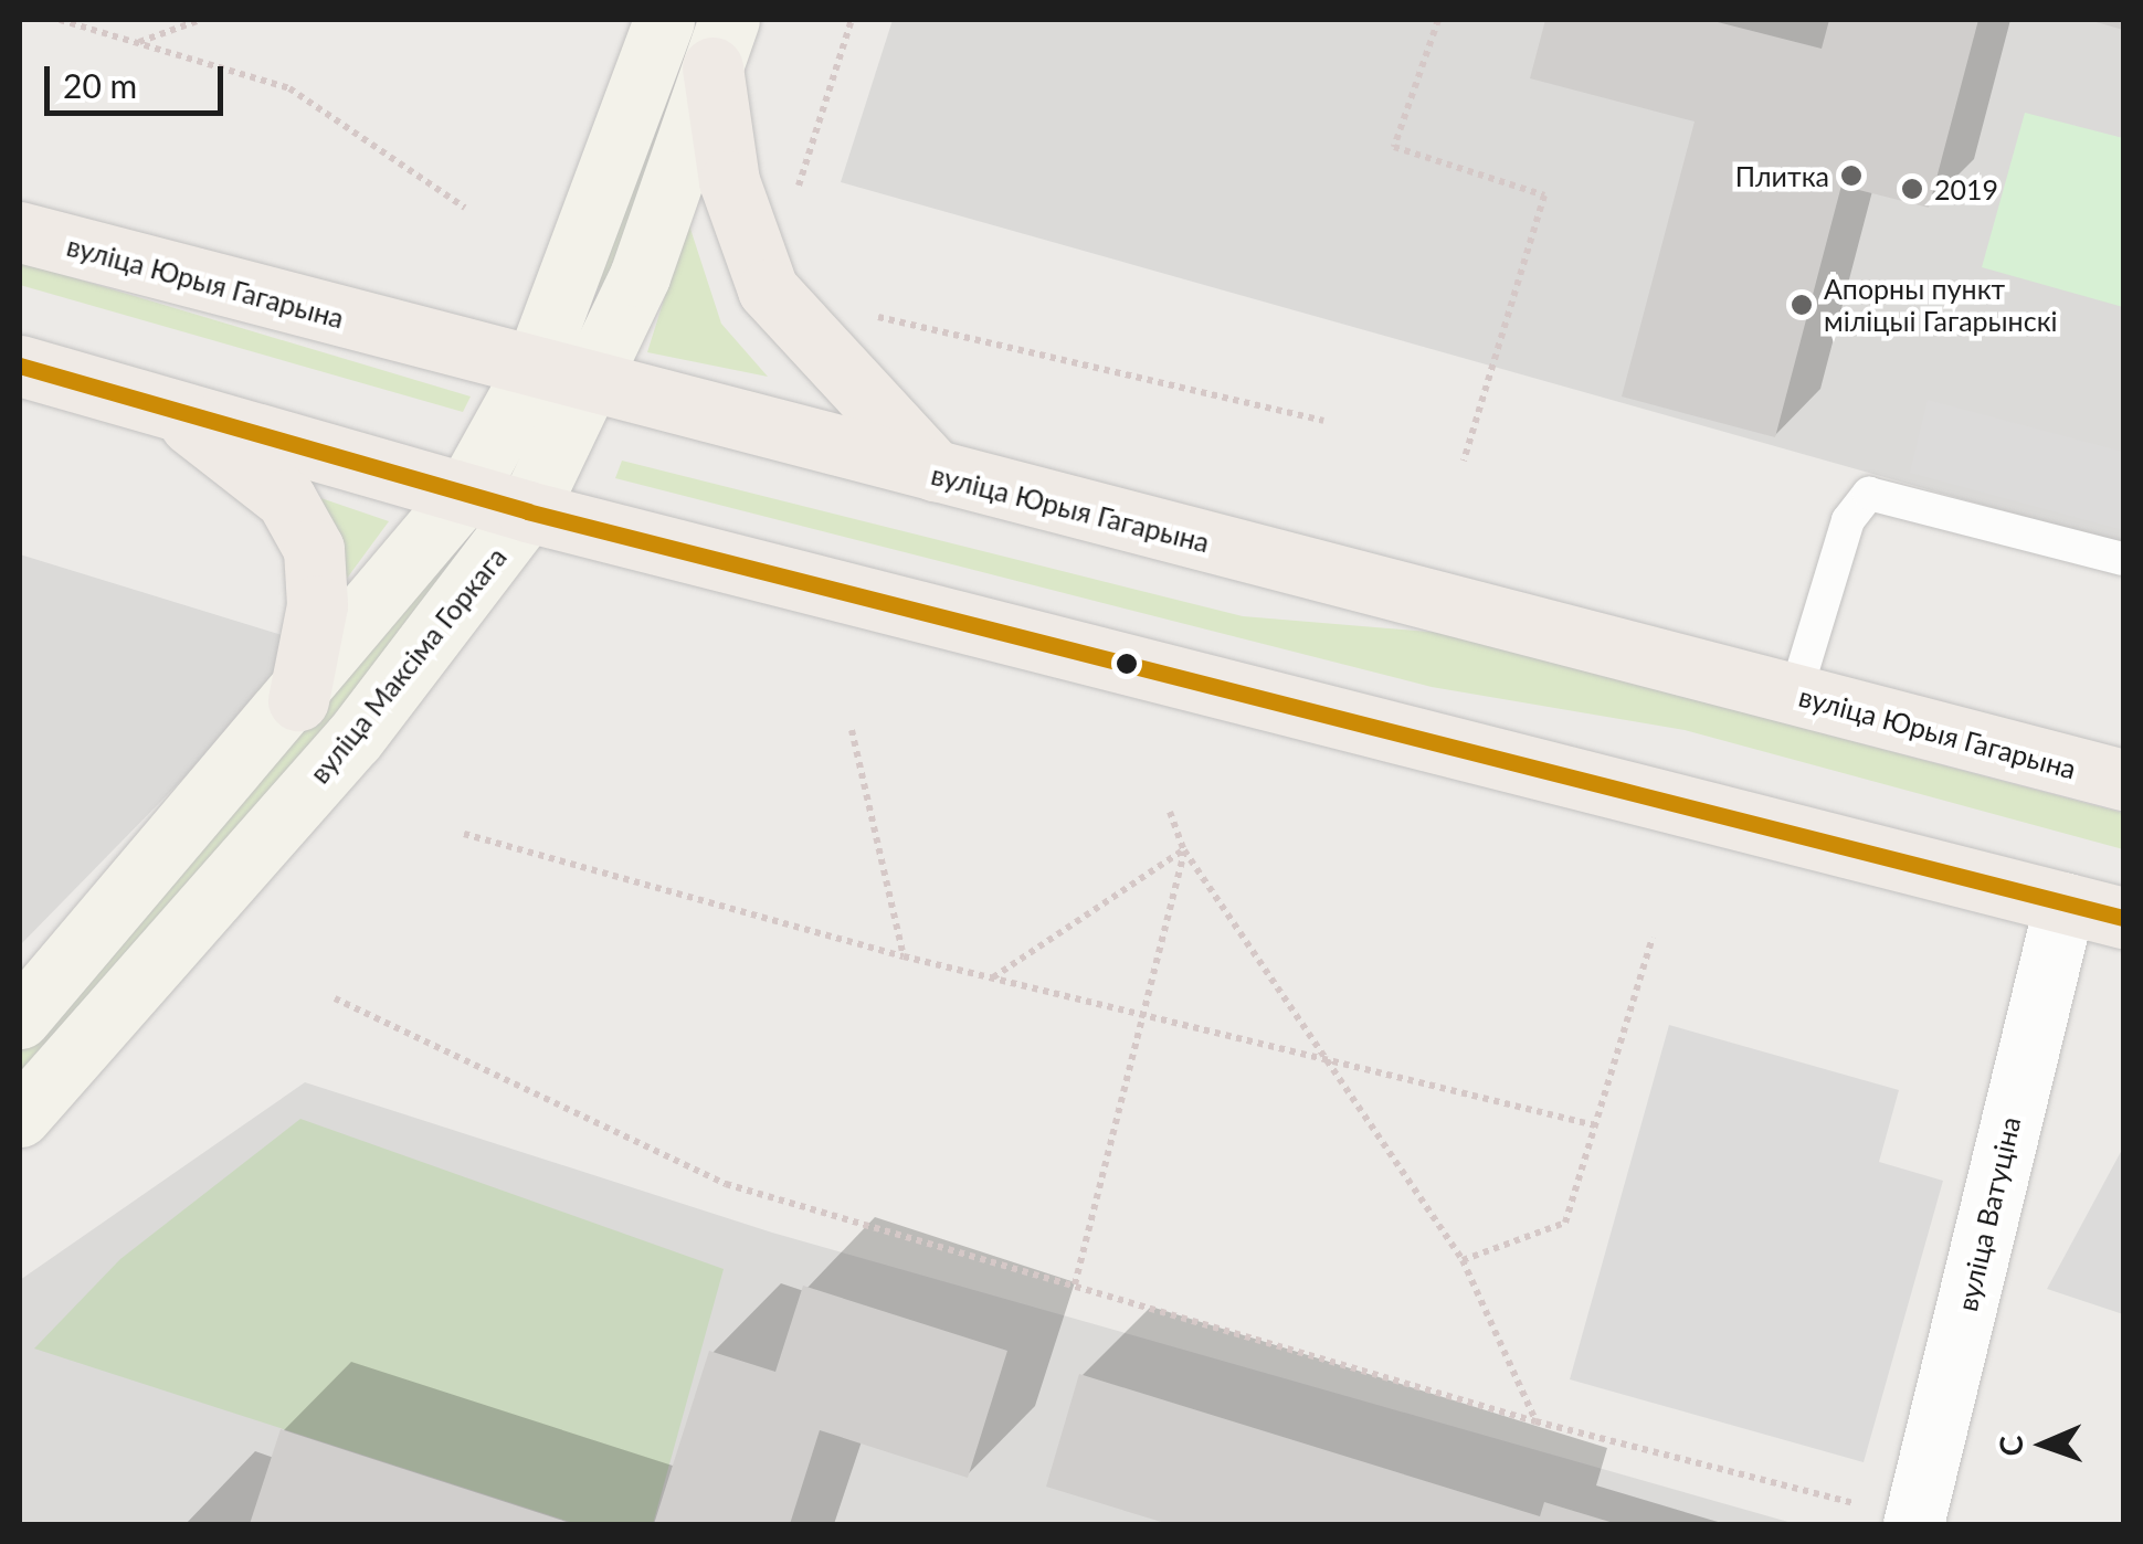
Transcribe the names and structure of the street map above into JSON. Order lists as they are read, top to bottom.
{
  "streets": {
    "main road": ["вуліца Юрыя Гагарына"],
    "street": ["вуліца Максіма Горкага", "вуліца Ватуціна"]
  },
  "crossings": [
    ["вуліца Юрыя Гагарына", "вуліца Максіма Горкага"]
  ],
  "places": ["Плитка", "2019", "Апорны пункт міліцыі Гагарынскі"],
  "scale_bar": "20 m",
  "north": "left"
}
